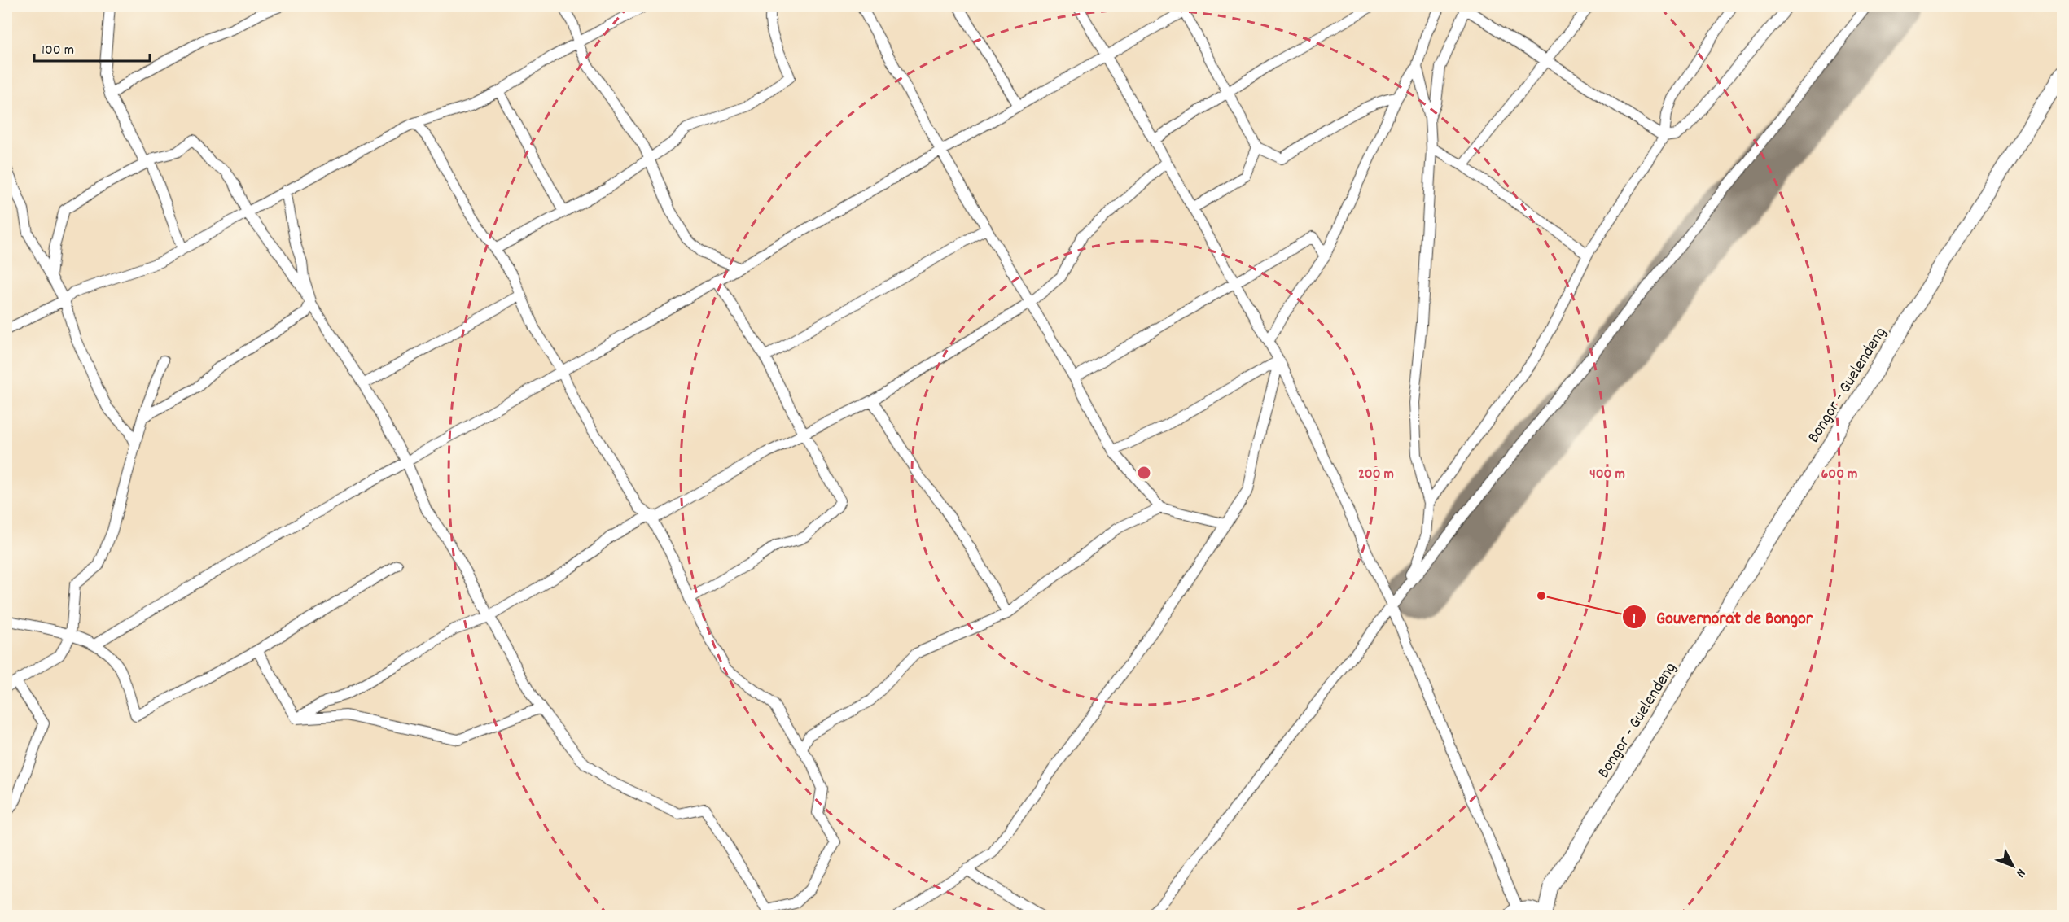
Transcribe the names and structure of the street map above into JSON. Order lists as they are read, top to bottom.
{
  "streets": {
    "highway": ["Bongor - Guelendeng"]
  },
  "places": ["Gouvernorat de Bongor"],
  "scale_bar": "100 m",
  "north": "bottom right",
  "rings": ["200 m", "400 m", "600 m"]
}
